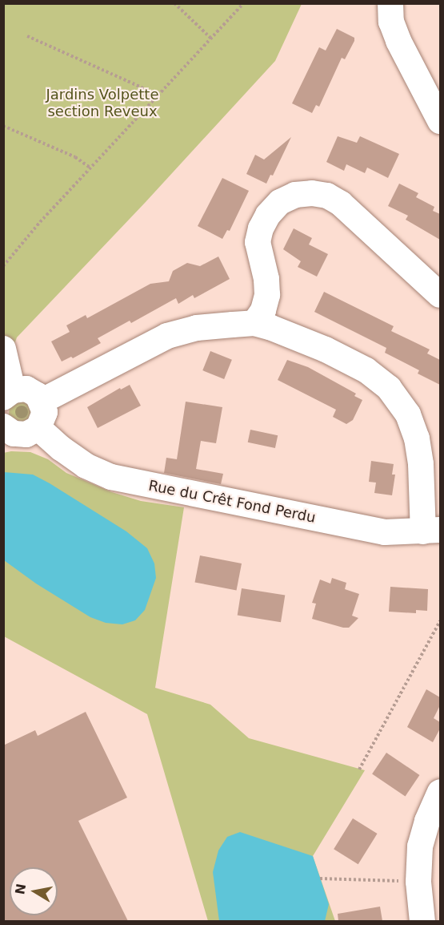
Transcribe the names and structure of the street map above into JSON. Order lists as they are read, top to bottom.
{
  "streets": {
    "street": ["Rue du Crêt Fond Perdu"]
  },
  "parks": ["Jardins Volpette section Reveux"],
  "north": "left"
}
